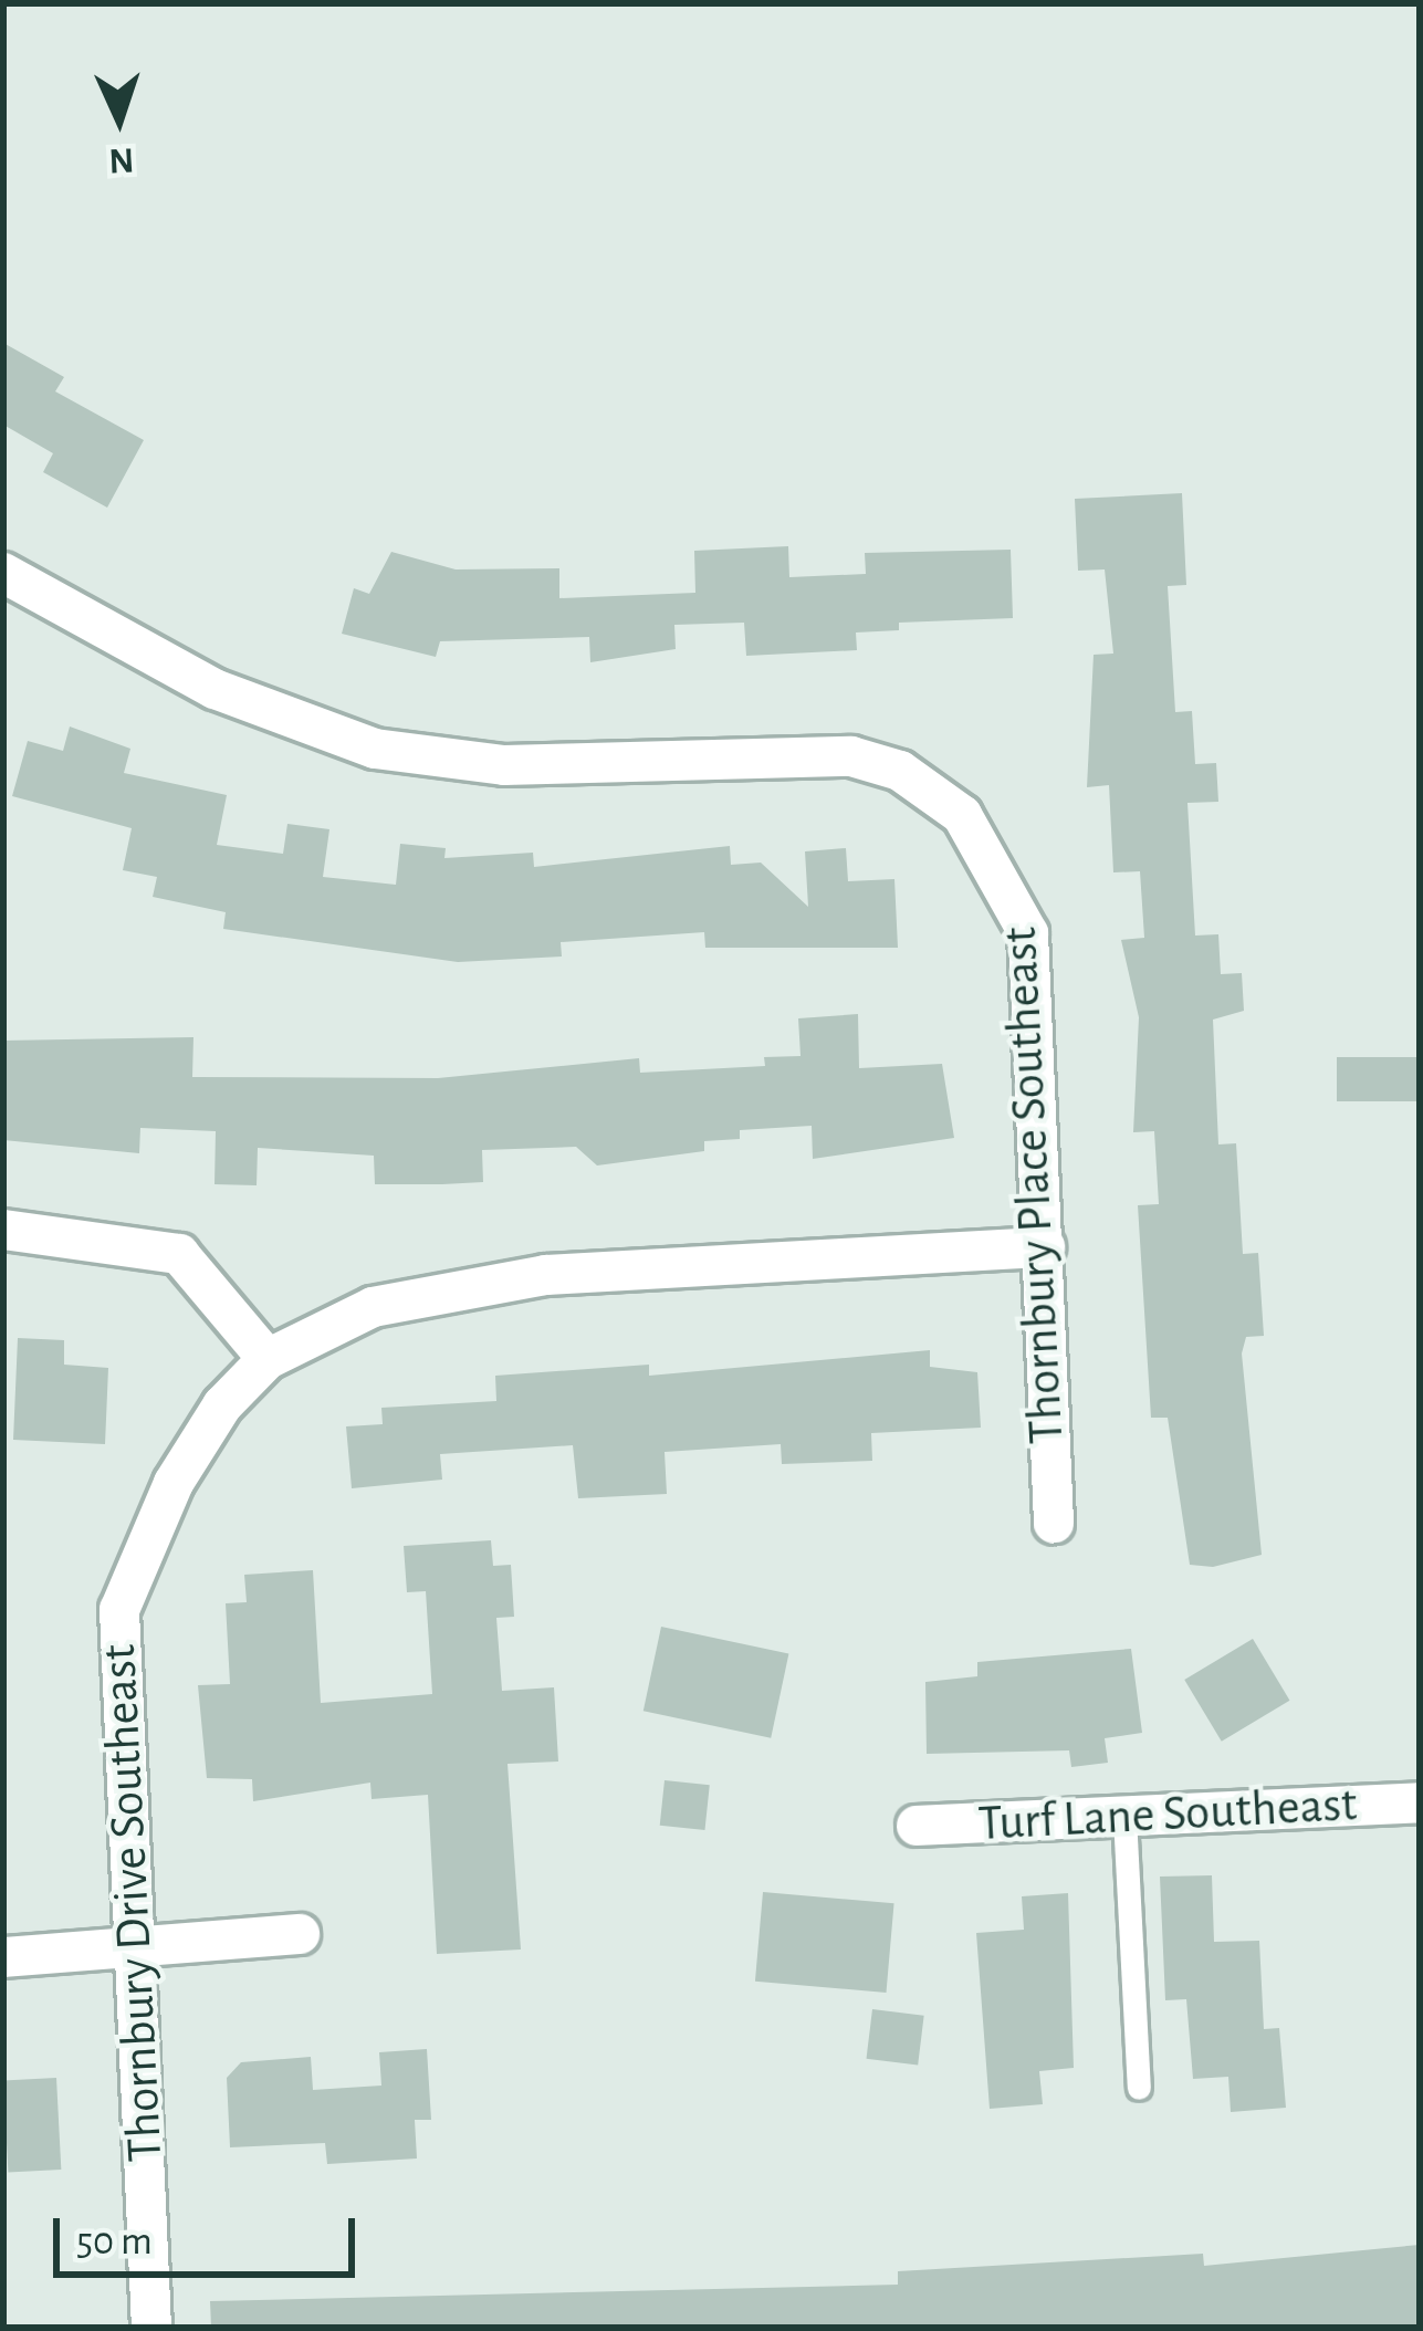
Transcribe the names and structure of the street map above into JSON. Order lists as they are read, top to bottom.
{
  "streets": {
    "street": ["Thornbury Place Southeast", "Turf Lane Southeast", "Thornbury Drive Southeast"]
  },
  "crossings": [
    ["Thornbury Place Southeast", "Thornbury Drive Southeast"]
  ],
  "scale_bar": "50 m",
  "north": "bottom"
}
